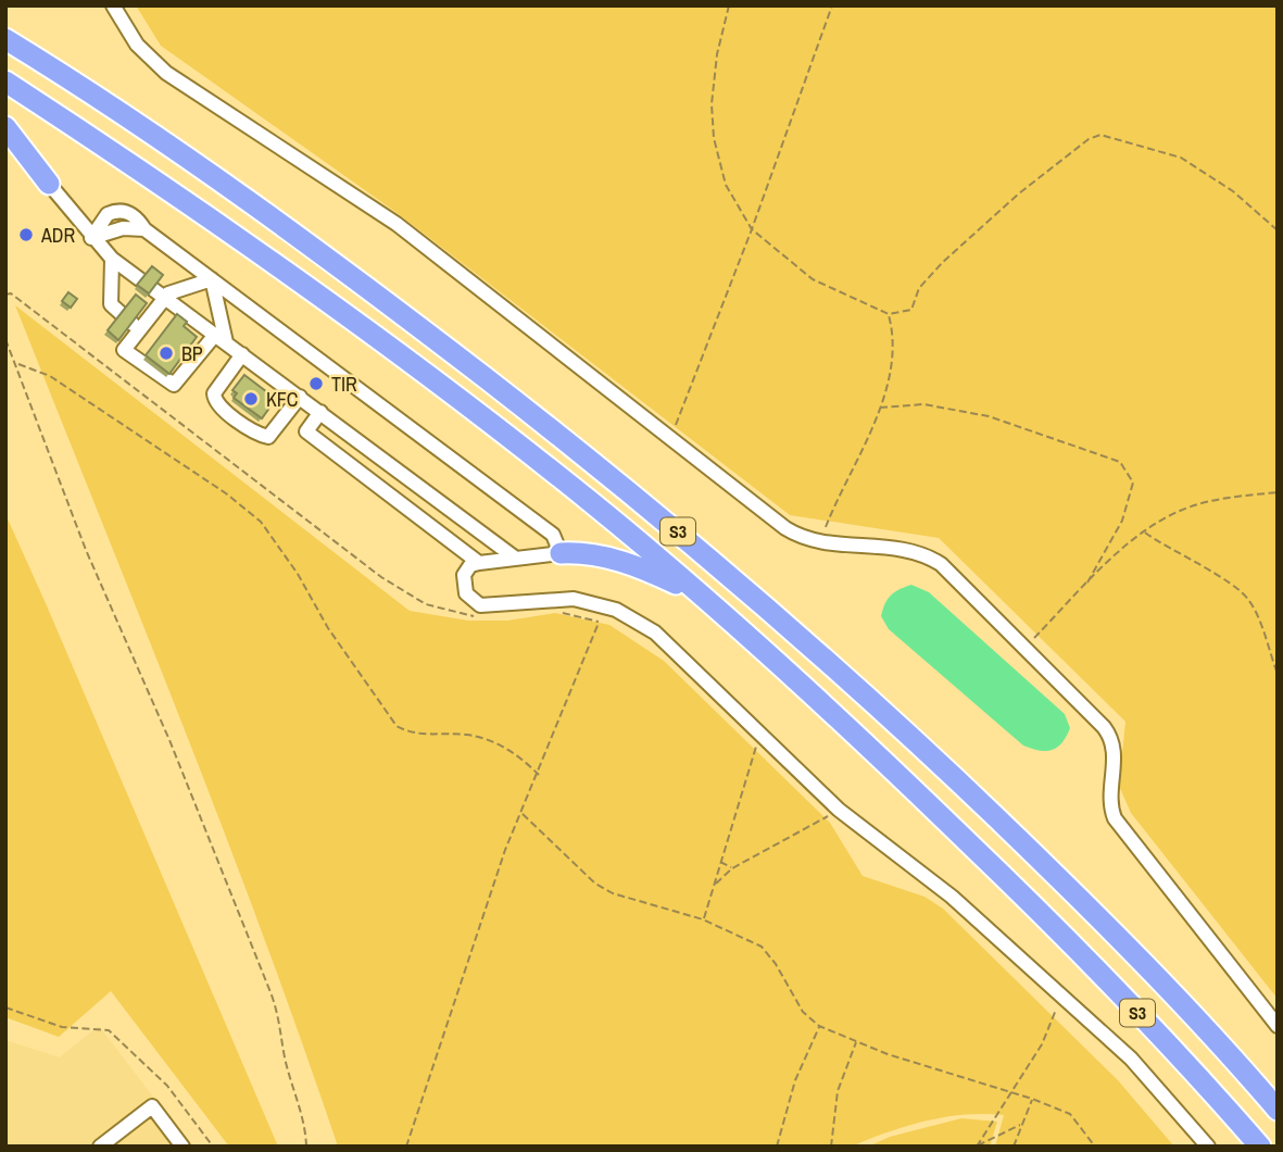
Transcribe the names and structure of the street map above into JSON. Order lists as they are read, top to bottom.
{
  "streets": {
    "highway": ["S3"]
  },
  "places": [
    "ADR",
    "BP",
    "TIR",
    "KFC"
  ]
}
